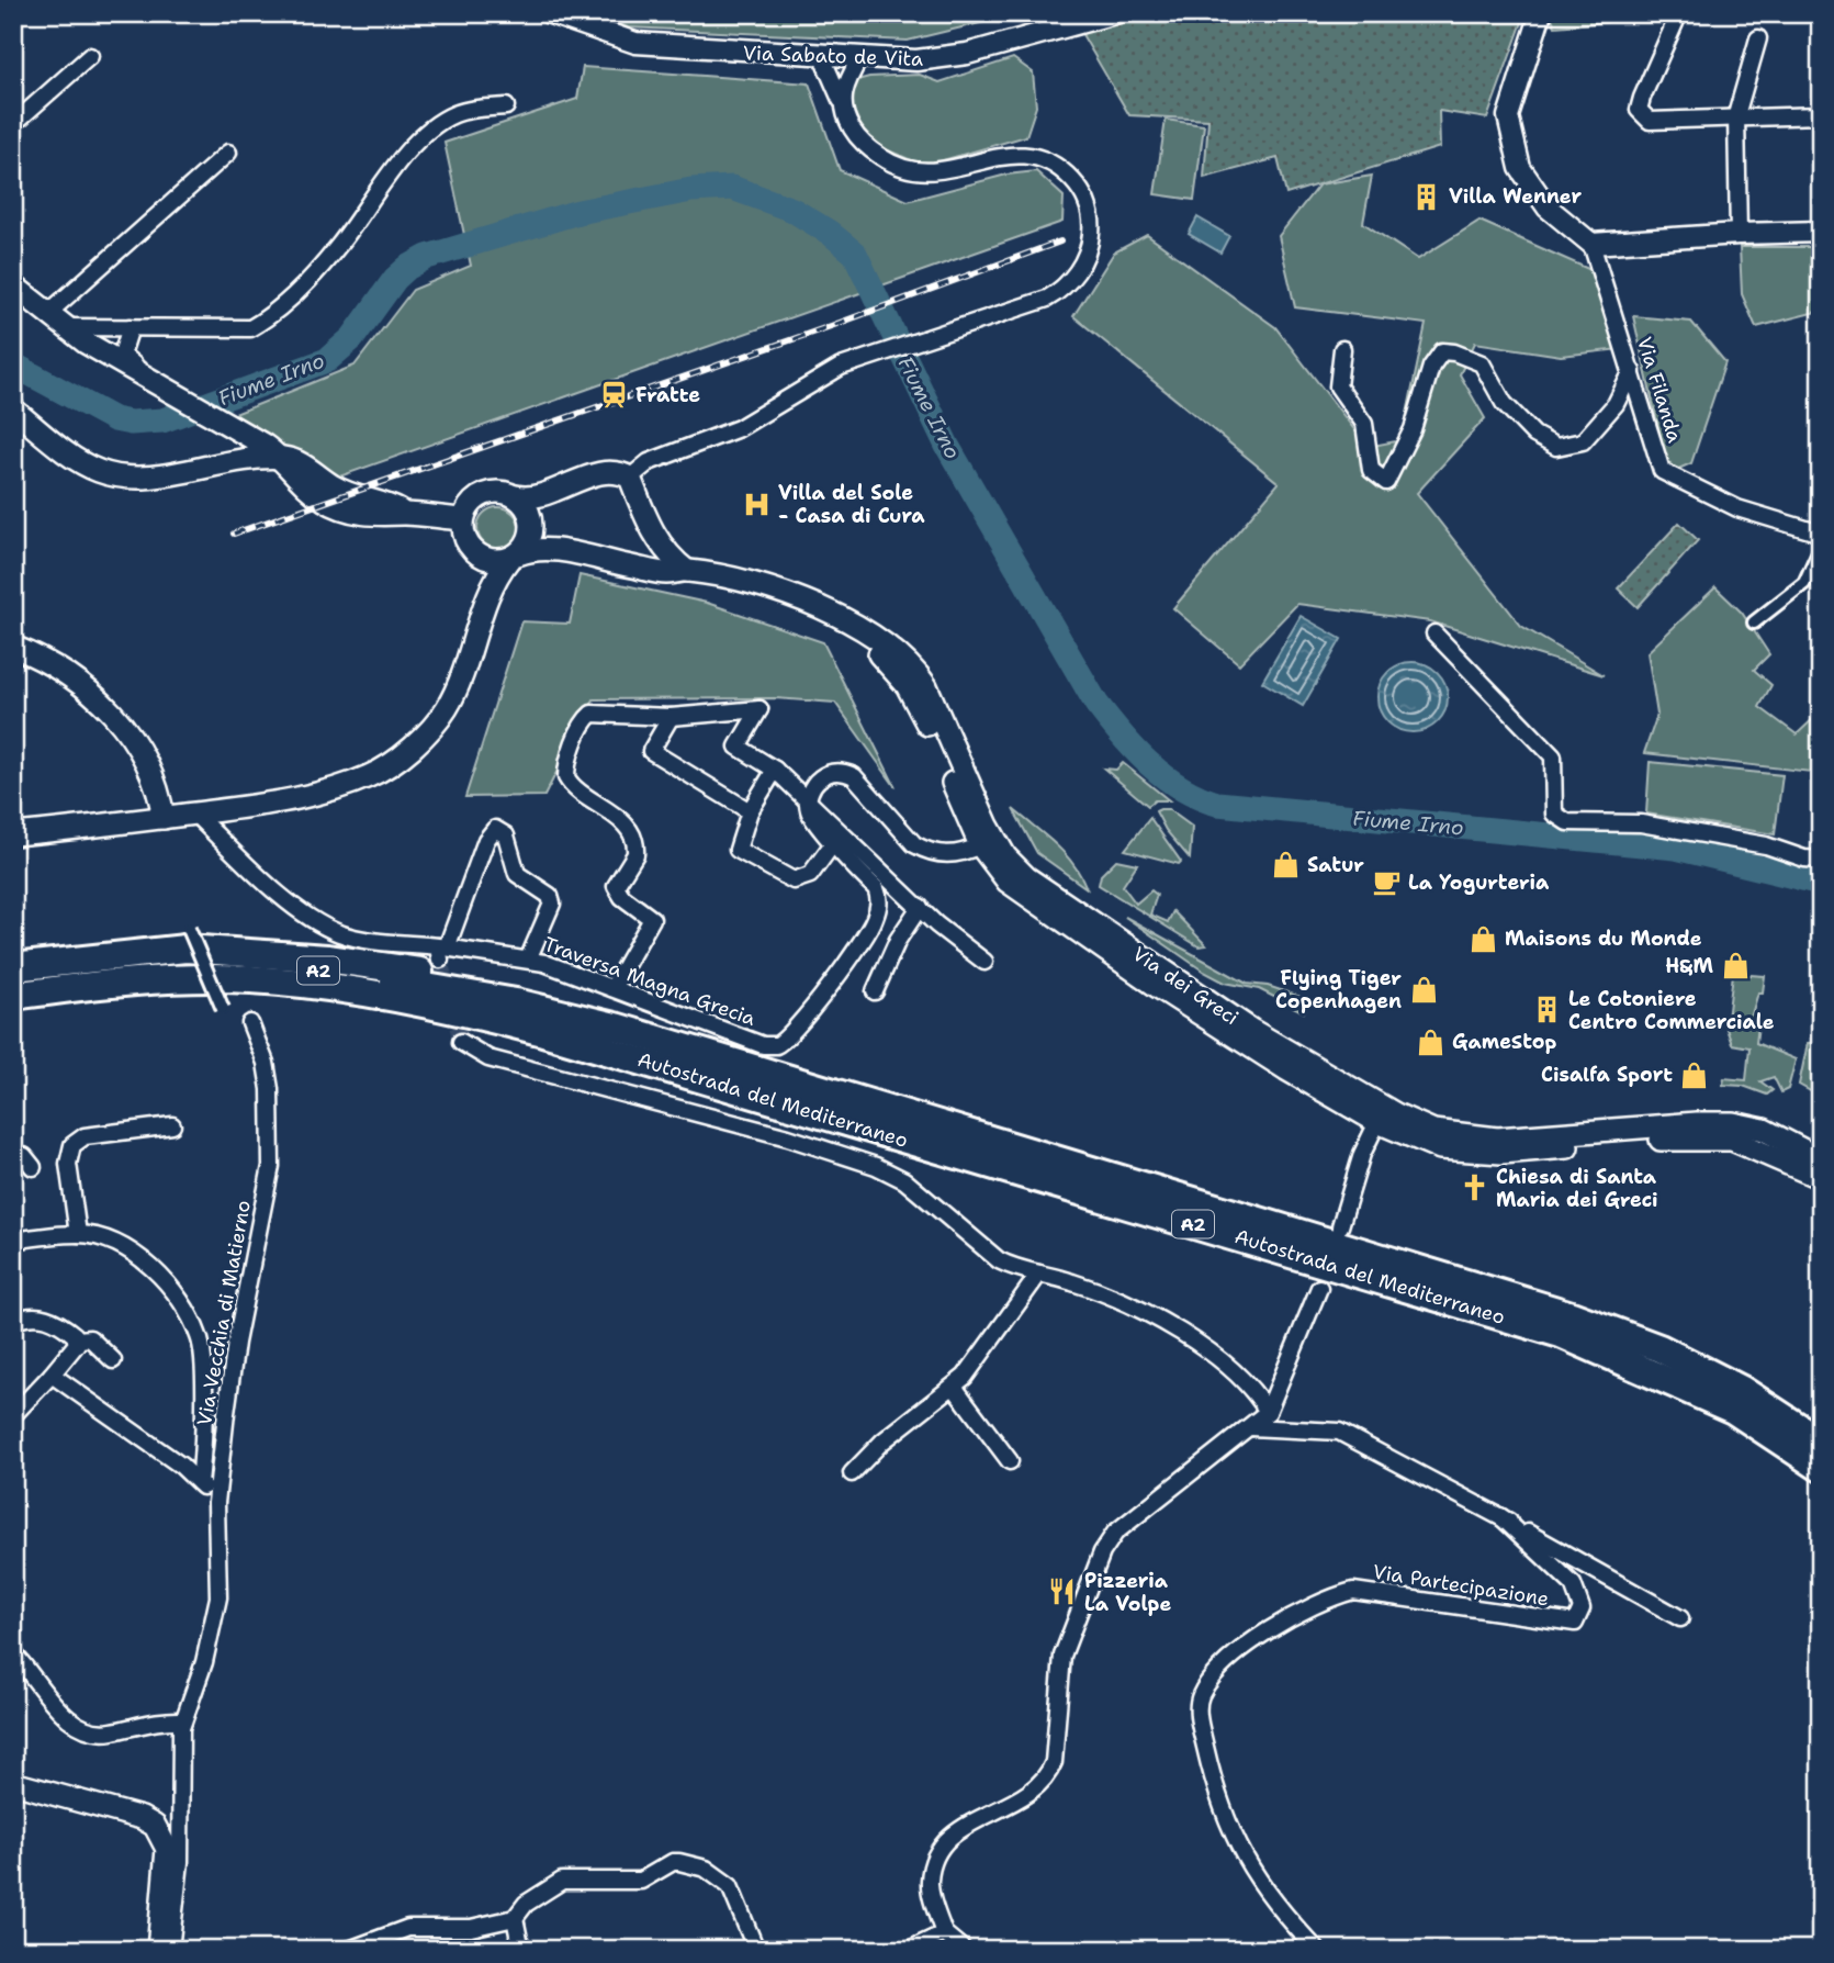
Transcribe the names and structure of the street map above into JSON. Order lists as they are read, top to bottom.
{
  "streets": {
    "highway": ["A2", "Autostrada del Mediterraneo"],
    "main road": ["Via dei Greci"],
    "street": [
      "Via Sabato de Vita",
      "Via Filanda",
      "Traversa Magna Grecia",
      "Via Vecchia di Matierno",
      "Via Partecipazione"
    ]
  },
  "crossings": [
    ["A2", "Autostrada del Mediterraneo"]
  ],
  "water": ["Fiume Irno"],
  "places": {
    "building": ["Villa Wenner", "Le Cotoniere Centro Commerciale"],
    "station": ["Fratte"],
    "hospital": ["Villa del Sole - Casa di Cura"],
    "shop": [
      "Satur",
      "Maisons du Monde",
      "H&M",
      "Flying Tiger Copenhagen",
      "GameStop",
      "Cisalfa Sport"
    ],
    "cafe": ["La Yogurteria"],
    "church": ["Chiesa di Santa Maria dei Greci"],
    "restaurant": ["Pizzeria La Volpe"]
  }
}
